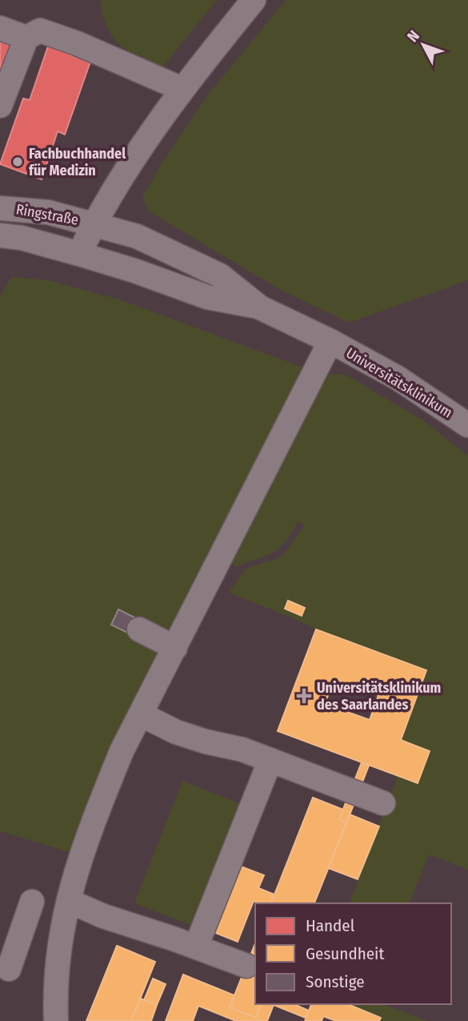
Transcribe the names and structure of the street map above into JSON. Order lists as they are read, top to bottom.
{
  "streets": {
    "street": ["Ringstraße", "Universitätsklinikum"]
  },
  "crossings": [
    ["Ringstraße", "Universitätsklinikum"]
  ],
  "places": {
    "other": ["Fachbuchhandel für Medizin"],
    "health": ["Universitätsklinikum des Saarlandes"]
  },
  "legend": ["Handel", "Gesundheit", "Sonstige"],
  "north": "top left"
}
